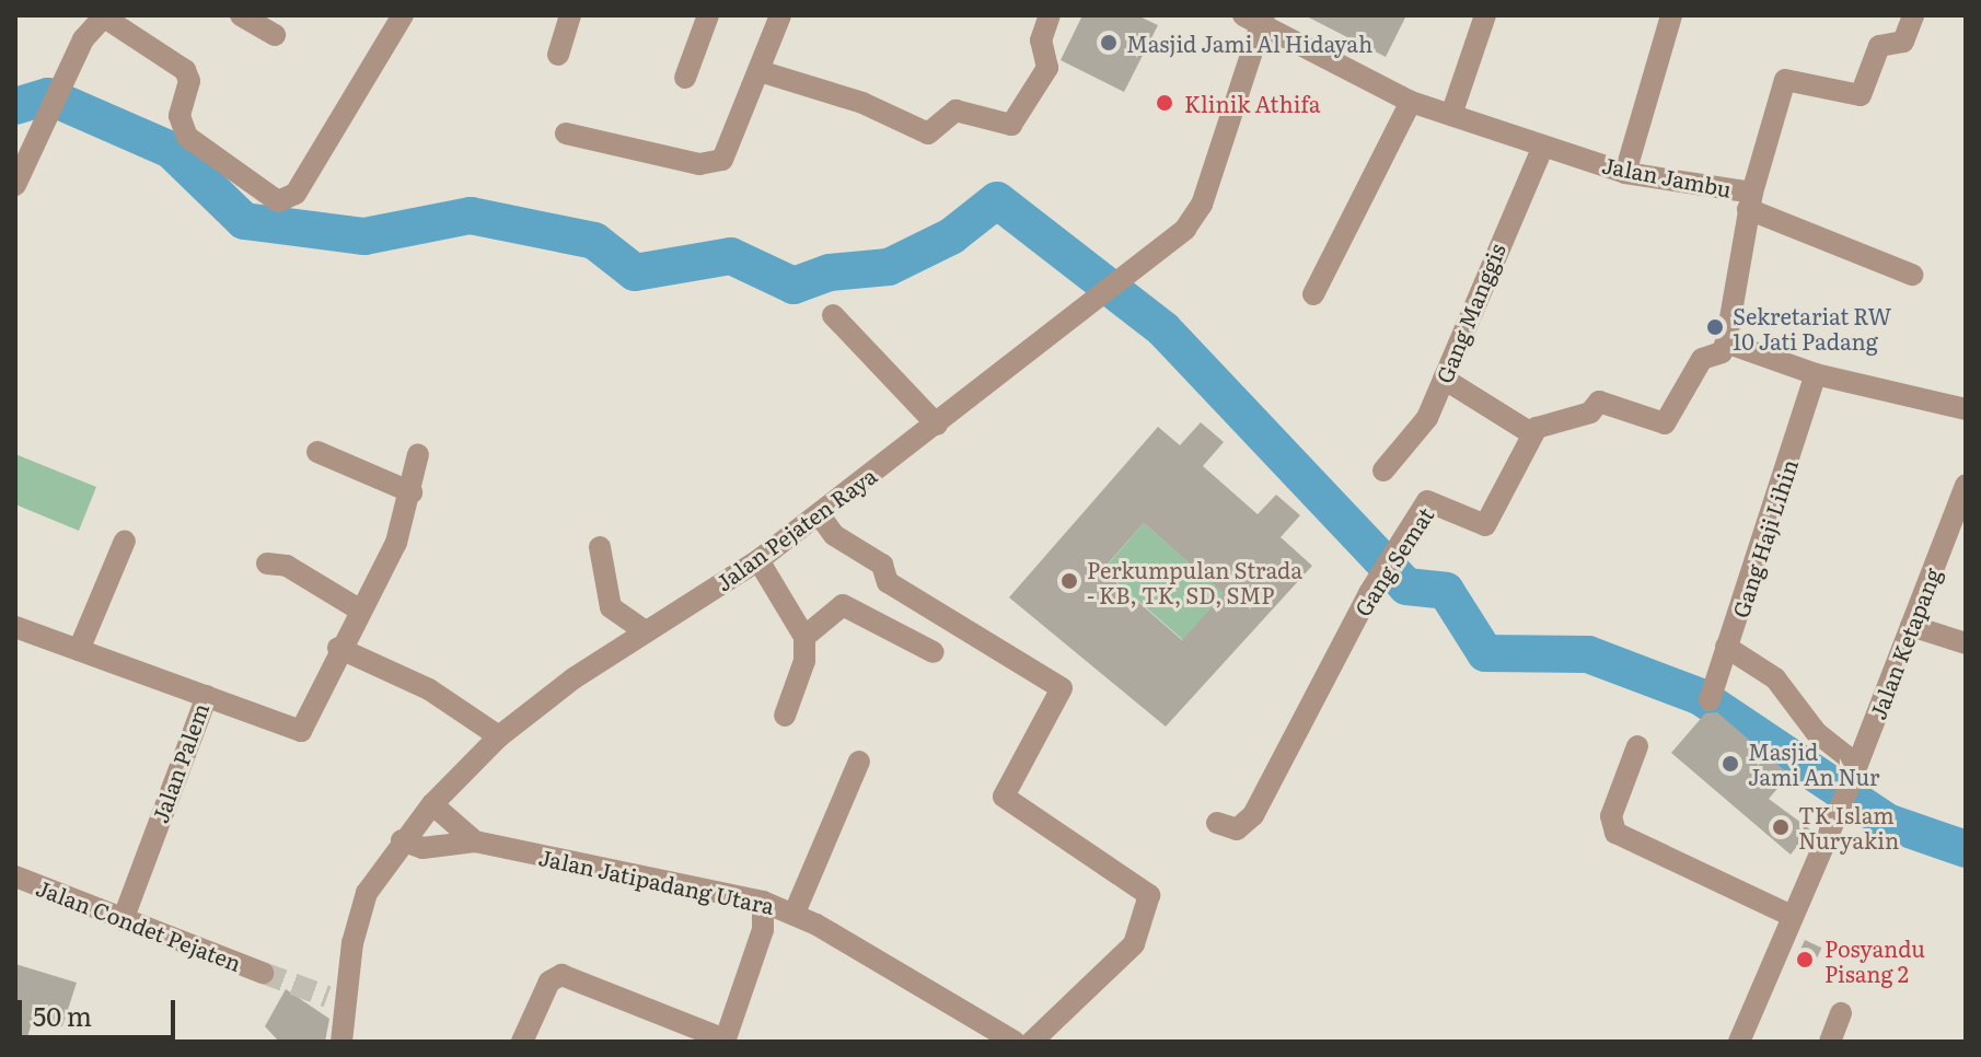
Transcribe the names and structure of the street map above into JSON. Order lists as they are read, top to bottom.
{
  "streets": {
    "street": [
      "Jalan Jambu",
      "Gang Manggis",
      "Jalan Pejaten Raya",
      "Gang Haji Lihin",
      "Gang Semat",
      "Jalan Ketapang",
      "Jalan Palem",
      "Jalan Jatipadang Utara",
      "Jalan Condet Pejaten"
    ]
  },
  "crossings": [
    ["Jalan Jambu", "Gang Manggis"],
    ["Jalan Jambu", "Jalan Pejaten Raya"],
    ["Jalan Pejaten Raya", "Jalan Jatipadang Utara"],
    ["Jalan Palem", "Jalan Condet Pejaten"]
  ],
  "places": [
    "Masjid Jami Al Hidayah",
    "Klinik Athifa",
    "Sekretariat RW 10 Jati Padang",
    "Perkumpulan Strada - KB, TK, SD, SMP",
    "Masjid Jami An Nur",
    "TK Islam Nuryakin",
    "Posyandu Pisang 2"
  ],
  "scale_bar": "50 m"
}
